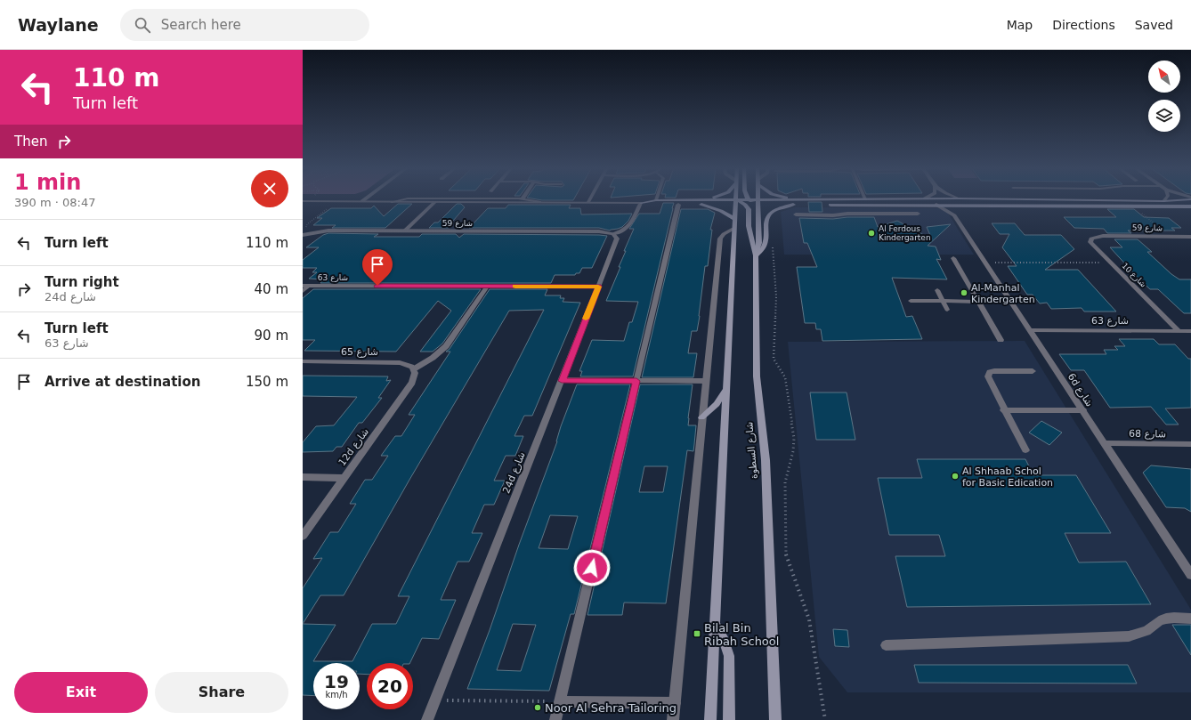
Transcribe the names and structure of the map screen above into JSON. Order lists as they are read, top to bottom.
{
  "streets": {
    "main road": ["شارع السطوة"],
    "street": [
      "شارع 59",
      "شارع 10",
      "شارع 63",
      "شارع 65",
      "6d شارع",
      "شارع 68",
      "12d شارع",
      "24d شارع"
    ]
  },
  "crossings": [
    ["شارع 59", "شارع 10"],
    ["شارع 59", "24d شارع"],
    ["شارع 10", "شارع 63"],
    ["شارع 63", "6d شارع"],
    ["شارع 63", "24d شارع"],
    ["شارع 65", "12d شارع"],
    ["6d شارع", "شارع 68"]
  ],
  "places": {
    "other": [
      "Al Ferdous Kindergarten",
      "Al-Manhal Kindergarten",
      "Al Shhaab Schol for Basic Edication",
      "Noor Al Sehra Tailoring"
    ],
    "transit": ["Bilal Bin Ribah School"]
  },
  "north": "top left",
  "page": {
    "header": "Waylane",
    "search": "Search here",
    "nav": ["Map", "Directions", "Saved"],
    "turn": ["110 m", "Turn left"],
    "then": "Then",
    "heading": ["1 min", "390 m · 08:47"],
    "list": [
      {
        "name": "Turn left",
        "value": "110 m"
      },
      {
        "name": "Turn right",
        "note": "24d شارع",
        "value": "40 m"
      },
      {
        "name": "Turn left",
        "note": "شارع 63",
        "value": "90 m"
      },
      {
        "name": "Arrive at destination",
        "value": "150 m"
      }
    ],
    "speed": "19 km/h",
    "limit": "20",
    "buttons": ["Exit", "Share"]
  }
}
